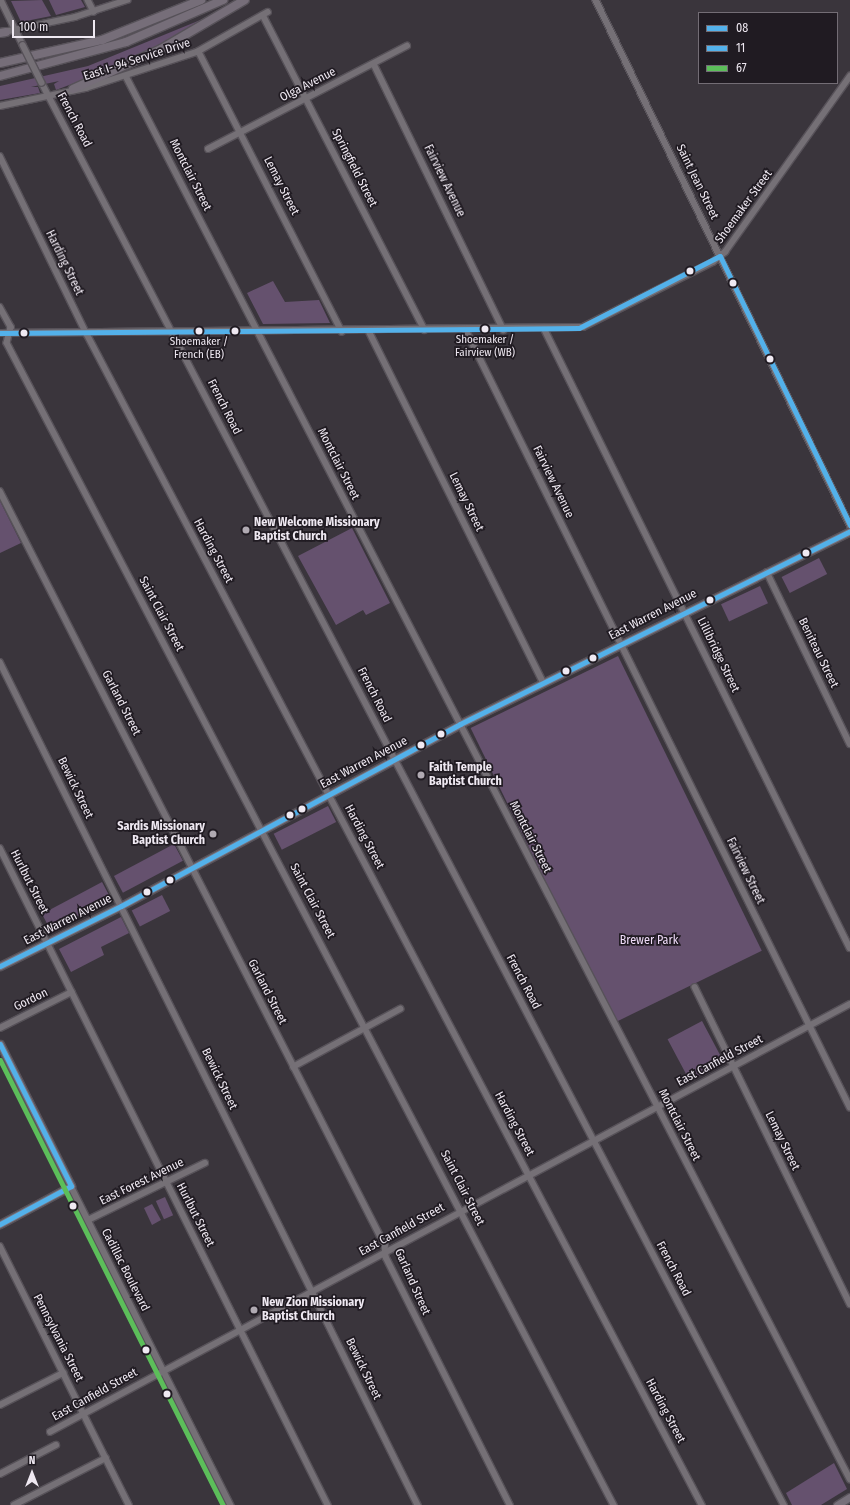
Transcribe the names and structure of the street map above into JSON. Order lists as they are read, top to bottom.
{
  "streets": {
    "main road": ["East Warren Avenue", "Cadillac Boulevard"],
    "street": [
      "East I- 94 Service Drive",
      "Olga Avenue",
      "French Road",
      "Springfield Street",
      "Montclair Street",
      "Fairview Avenue",
      "Saint Jean Street",
      "Lemay Street",
      "Shoemaker Street",
      "Harding Street",
      "Saint Clair Street",
      "Beniteau Street",
      "Lillibridge Street",
      "Garland Street",
      "Bewick Street",
      "Fairview Street",
      "Hurlbut Street",
      "Gordon",
      "East Canfield Street",
      "East Forest Avenue",
      "Pennsylvania Street"
    ]
  },
  "crossings": [
    ["East I- 94 Service Drive", "French Road"],
    ["East I- 94 Service Drive", "Springfield Street"],
    ["East I- 94 Service Drive", "Montclair Street"],
    ["East I- 94 Service Drive", "Lemay Street"],
    ["Olga Avenue", "Springfield Street"],
    ["Olga Avenue", "Fairview Avenue"],
    ["Olga Avenue", "Lemay Street"],
    ["French Road", "Shoemaker Street"],
    ["French Road", "East Warren Avenue"],
    ["French Road", "East Canfield Street"],
    ["Springfield Street", "Shoemaker Street"],
    ["Montclair Street", "Shoemaker Street"],
    ["Montclair Street", "East Warren Avenue"],
    ["Montclair Street", "East Canfield Street"],
    ["Fairview Avenue", "Shoemaker Street"],
    ["Fairview Avenue", "East Warren Avenue"],
    ["Fairview Avenue", "Fairview Street"],
    ["Saint Jean Street", "Shoemaker Street"],
    ["Lemay Street", "Shoemaker Street"],
    ["Lemay Street", "East Warren Avenue"],
    ["Lemay Street", "East Canfield Street"],
    ["Shoemaker Street", "Harding Street"],
    ["Shoemaker Street", "Saint Clair Street"],
    ["Shoemaker Street", "Lillibridge Street"],
    ["Harding Street", "East Warren Avenue"],
    ["Harding Street", "East Canfield Street"],
    ["Saint Clair Street", "East Warren Avenue"],
    ["Saint Clair Street", "East Canfield Street"],
    ["East Warren Avenue", "Beniteau Street"],
    ["East Warren Avenue", "Lillibridge Street"],
    ["East Warren Avenue", "Garland Street"],
    ["East Warren Avenue", "Bewick Street"],
    ["East Warren Avenue", "Fairview Street"],
    ["East Warren Avenue", "Hurlbut Street"],
    ["Garland Street", "East Canfield Street"],
    ["Bewick Street", "East Canfield Street"],
    ["Fairview Street", "East Canfield Street"],
    ["Hurlbut Street", "Gordon"],
    ["Hurlbut Street", "East Canfield Street"],
    ["Hurlbut Street", "East Forest Avenue"],
    ["East Canfield Street", "Cadillac Boulevard"],
    ["East Canfield Street", "Pennsylvania Street"],
    ["East Forest Avenue", "Cadillac Boulevard"]
  ],
  "parks": ["Brewer Park"],
  "places": [
    "Shoemaker / Fairview (WB)",
    "Shoemaker / French (EB)",
    "New Welcome Missionary Baptist Church",
    "Faith Temple Baptist Church",
    "Sardis Missionary Baptist Church",
    "New Zion Missionary Baptist Church"
  ],
  "lines": ["transit line 11", "transit line 08", "transit line 67"],
  "legend": ["08", "11", "67"],
  "scale_bar": "100 m",
  "north": "top"
}
